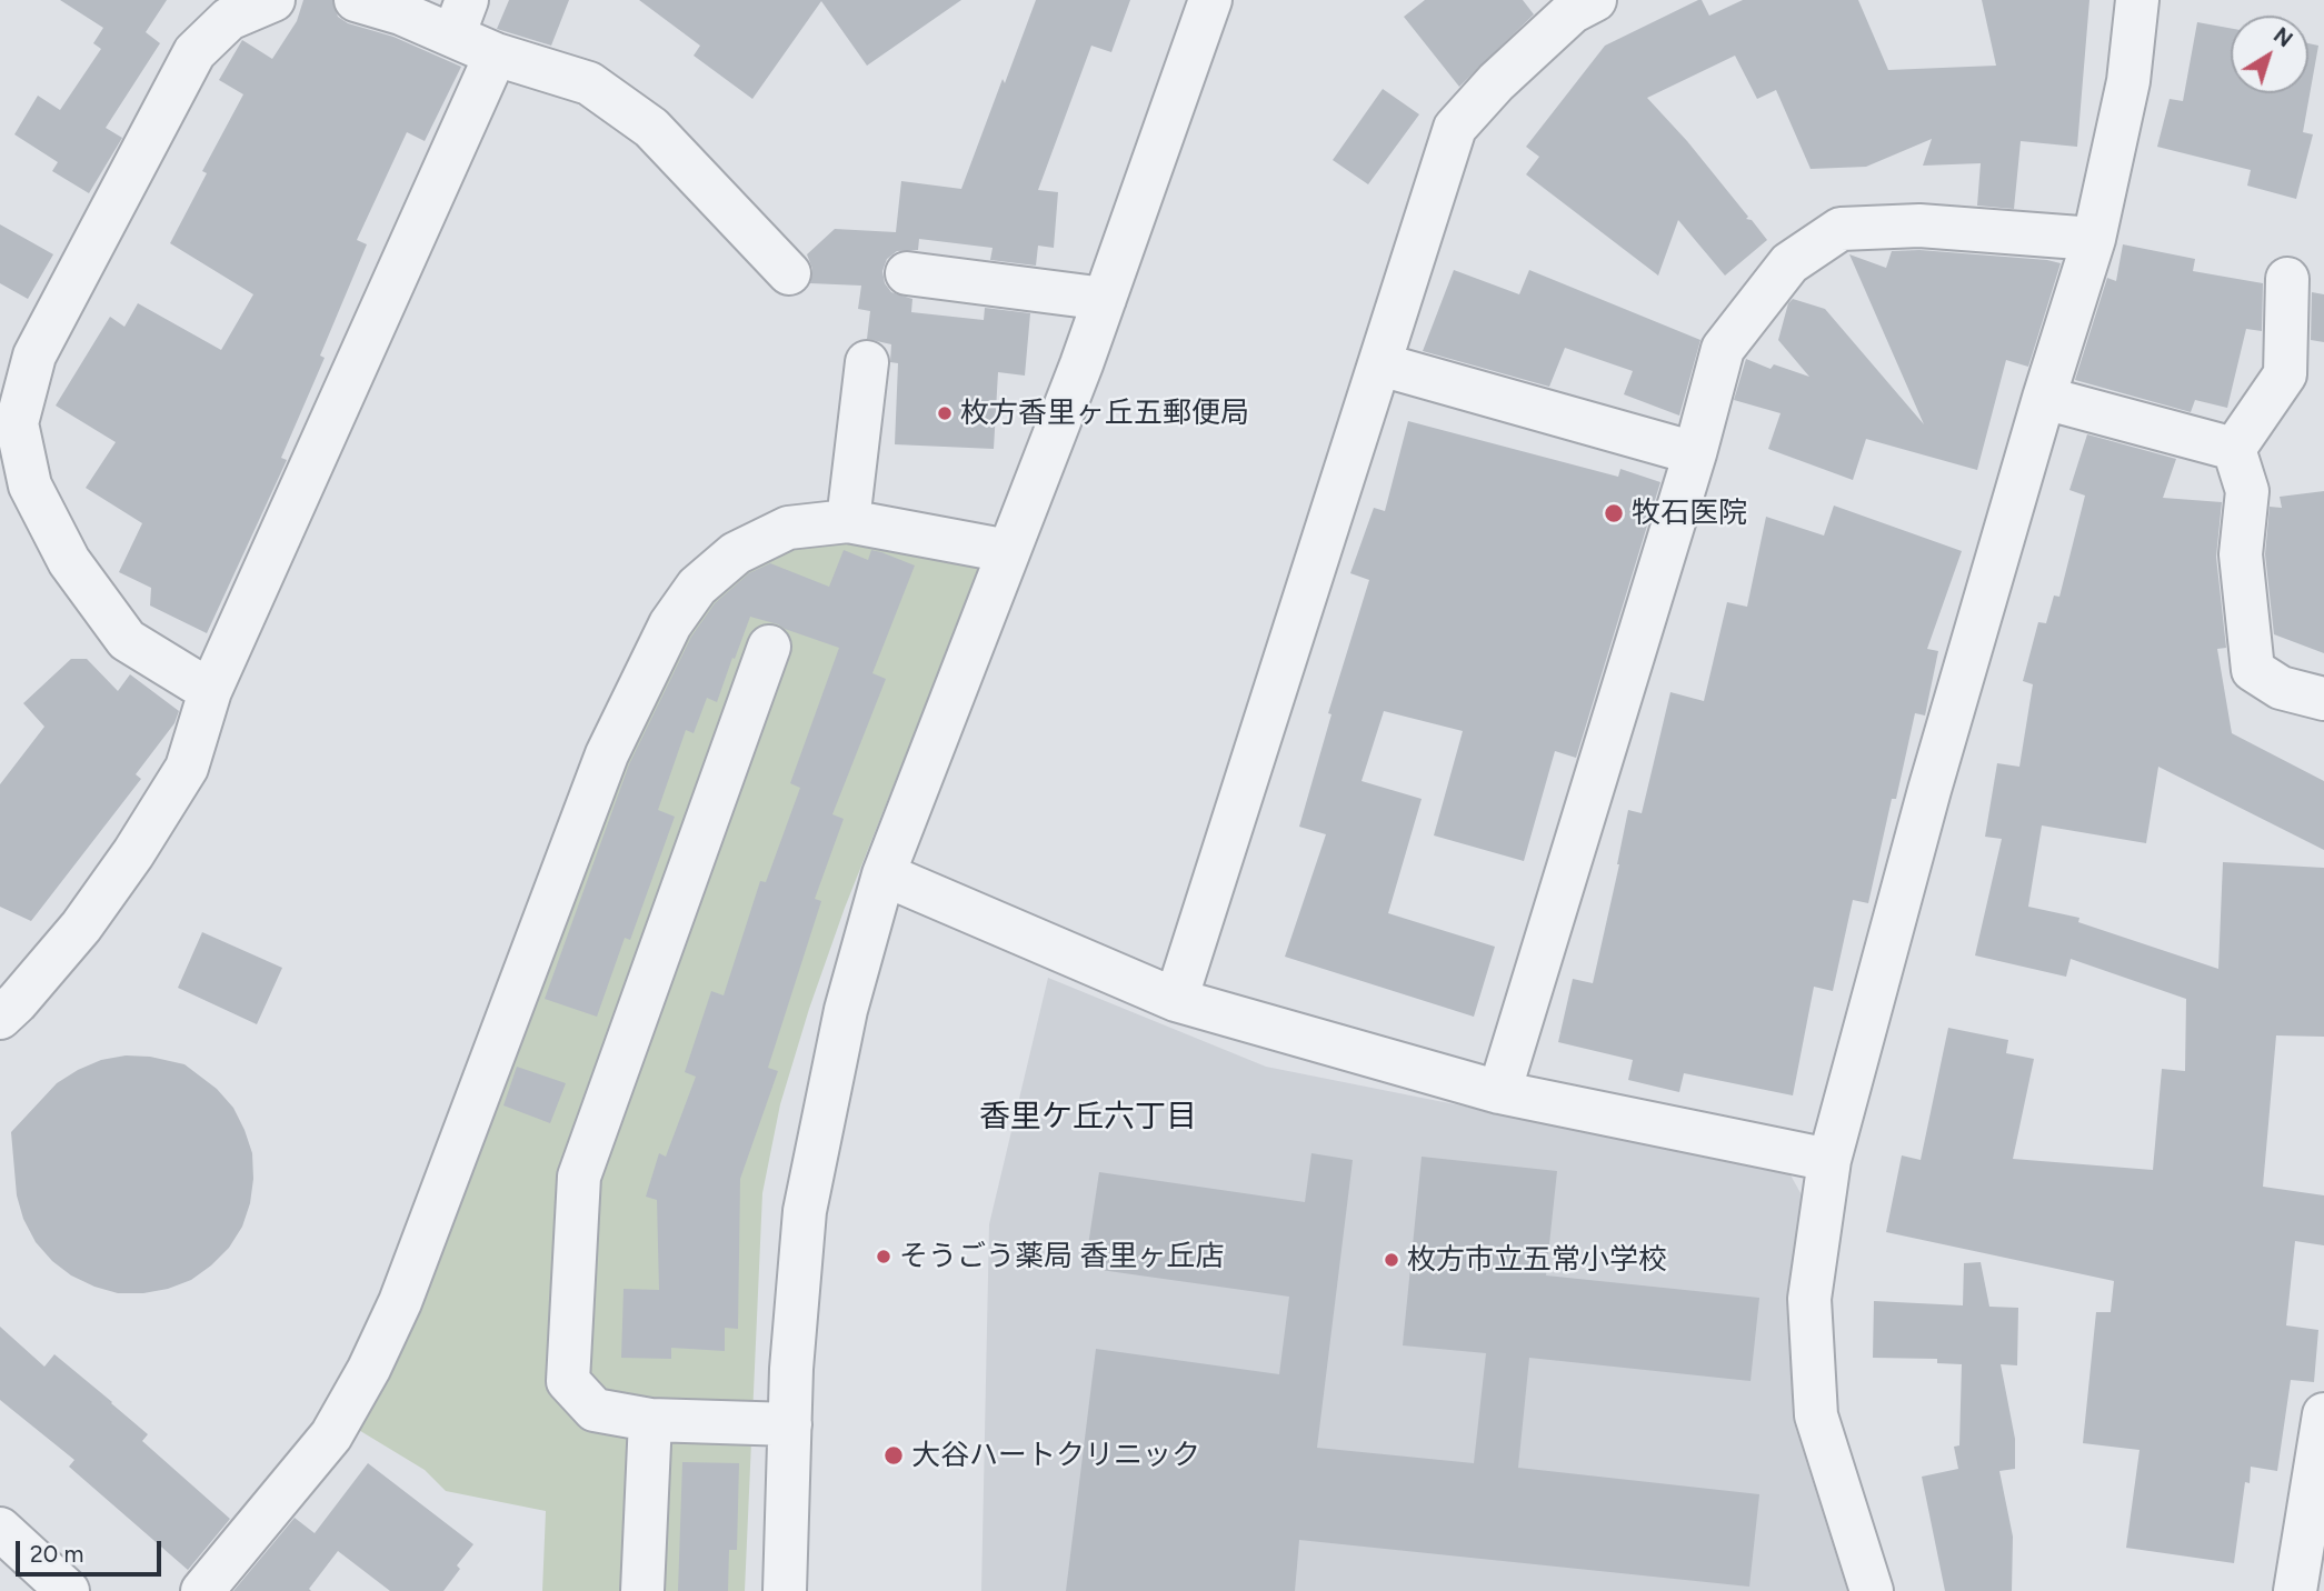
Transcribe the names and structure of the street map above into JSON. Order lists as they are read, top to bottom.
{
  "districts": ["香里ケ丘六丁目"],
  "places": [
    "枚方香里ヶ丘五郵便局",
    "牧石医院",
    "そうごう薬局 香里ヶ丘店",
    "枚方市立五常小学校",
    "大谷ハートクリニック"
  ],
  "scale_bar": "20 m",
  "north": "top right"
}
